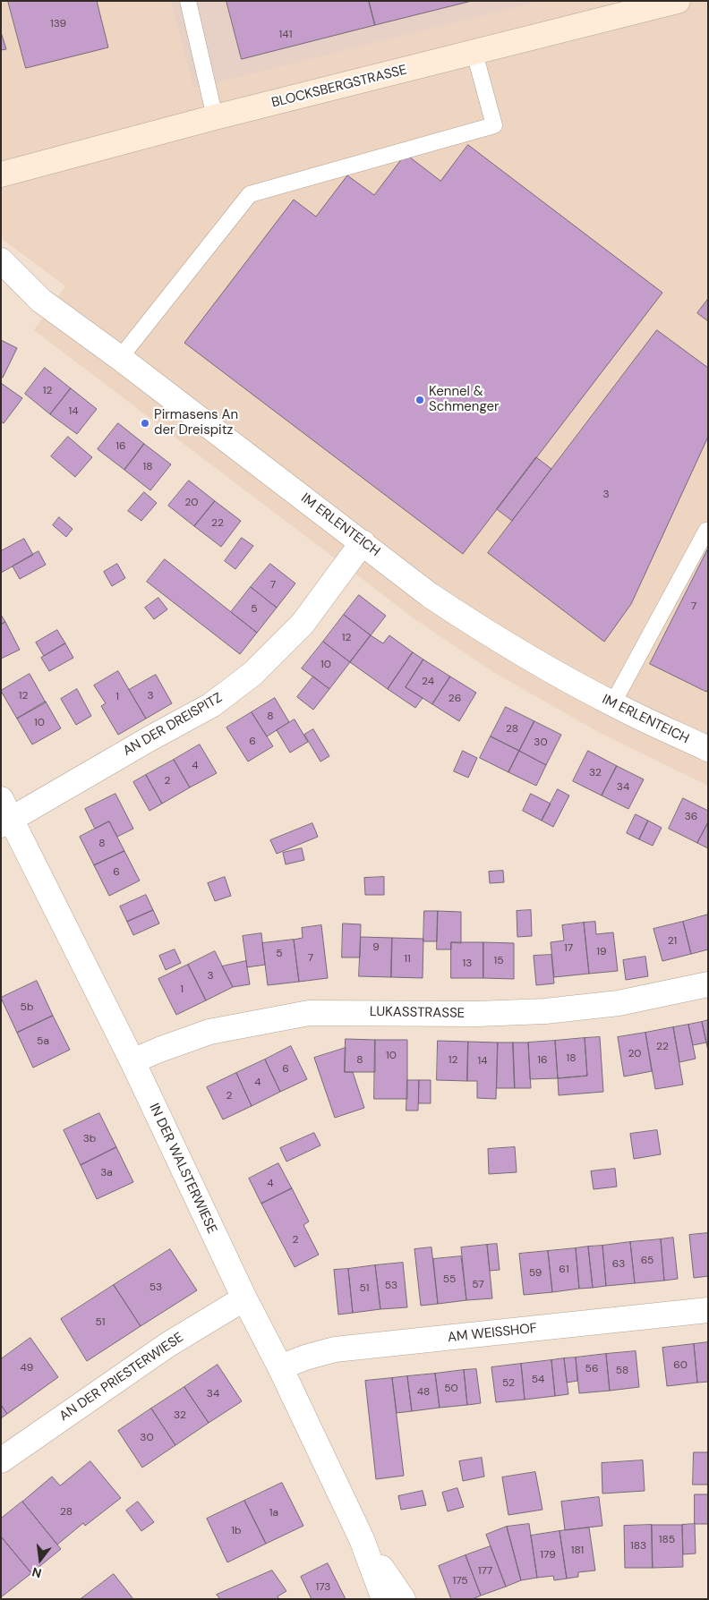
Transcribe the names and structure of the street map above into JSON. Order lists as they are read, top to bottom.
{
  "streets": {
    "main road": ["BLOCKSBERGSTRASSE"],
    "street": [
      "IM ERLENTEICH",
      "AN DER DREISPITZ",
      "LUKASSTRASSE",
      "IN DER WALSTERWIESE",
      "AM WEISSHOF",
      "AN DER PRIESTERWIESE"
    ]
  },
  "crossings": [
    ["IM ERLENTEICH", "AN DER DREISPITZ"],
    ["AN DER DREISPITZ", "IN DER WALSTERWIESE"],
    ["LUKASSTRASSE", "IN DER WALSTERWIESE"],
    ["IN DER WALSTERWIESE", "AM WEISSHOF"],
    ["IN DER WALSTERWIESE", "AN DER PRIESTERWIESE"]
  ],
  "places": ["Kennel & Schmenger", "Pirmasens An der Dreispitz"],
  "house_numbers": [
    "139",
    "141",
    "12",
    "14",
    "16",
    "18",
    "3",
    "20",
    "22",
    "7",
    "7",
    "5",
    "12",
    "10",
    "24",
    "12",
    "3",
    "1",
    "26",
    "8",
    "10",
    "28",
    "6",
    "30",
    "4",
    "32",
    "2",
    "34",
    "36",
    "8",
    "6",
    "21",
    "9",
    "17",
    "19",
    "5",
    "7",
    "11",
    "15",
    "13",
    "3",
    "1",
    "5b",
    "5a",
    "22",
    "20",
    "10",
    "18",
    "8",
    "12",
    "16",
    "14",
    "6",
    "4",
    "2",
    "3b",
    "3a",
    "4",
    "2",
    "65",
    "63",
    "61",
    "59",
    "55",
    "57",
    "53",
    "53",
    "51",
    "51",
    "60",
    "49",
    "56",
    "58",
    "54",
    "52",
    "50",
    "48",
    "34",
    "32",
    "30",
    "28",
    "1a",
    "1b",
    "185",
    "183",
    "181",
    "179",
    "177",
    "175",
    "173"
  ],
  "north": "bottom"
}
